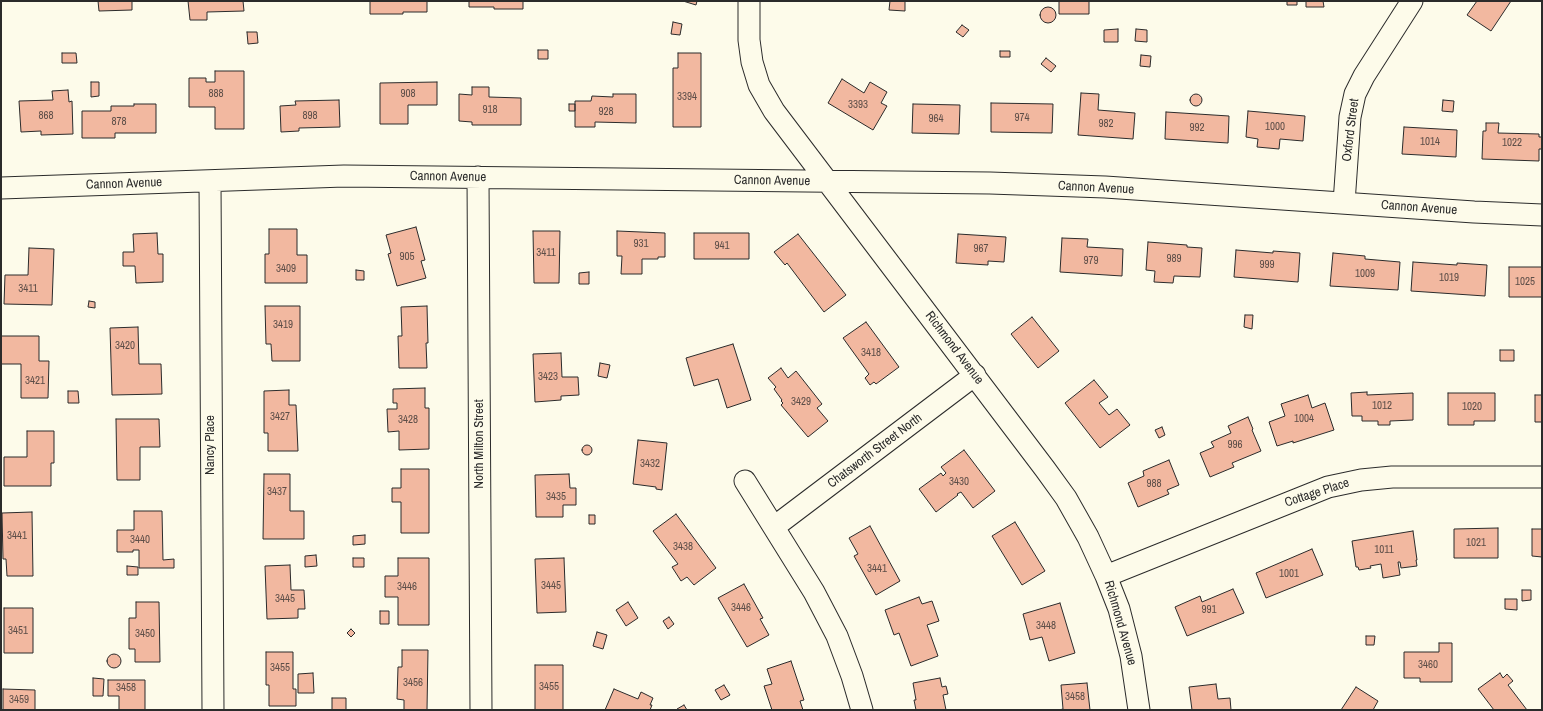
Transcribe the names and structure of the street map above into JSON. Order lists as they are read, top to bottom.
{
  "streets": {
    "street": [
      "Oxford Street",
      "Cannon Avenue",
      "Richmond Avenue",
      "North Milton Street",
      "Nancy Place",
      "Chatsworth Street North",
      "Cottage Place"
    ]
  },
  "crossings": [
    ["Oxford Street", "Cannon Avenue"],
    ["Cannon Avenue", "Richmond Avenue"],
    ["Cannon Avenue", "North Milton Street"],
    ["Cannon Avenue", "Nancy Place"],
    ["Richmond Avenue", "Chatsworth Street North"],
    ["Richmond Avenue", "Cottage Place"]
  ],
  "house_numbers": [
    "888",
    "908",
    "3394",
    "3393",
    "918",
    "928",
    "868",
    "898",
    "974",
    "964",
    "878",
    "982",
    "1000",
    "992",
    "1014",
    "1022",
    "931",
    "941",
    "967",
    "3411",
    "905",
    "989",
    "979",
    "999",
    "3409",
    "1009",
    "1019",
    "1025",
    "3411",
    "3419",
    "3420",
    "3418",
    "3423",
    "3421",
    "3429",
    "1012",
    "1020",
    "3427",
    "1004",
    "3428",
    "996",
    "3432",
    "3430",
    "988",
    "3437",
    "3435",
    "3441",
    "3440",
    "1021",
    "3438",
    "1011",
    "3441",
    "1001",
    "3445",
    "3446",
    "3445",
    "3446",
    "991",
    "3448",
    "3451",
    "3450",
    "3460",
    "3455",
    "3456",
    "3455",
    "3458",
    "3458",
    "3459"
  ]
}
